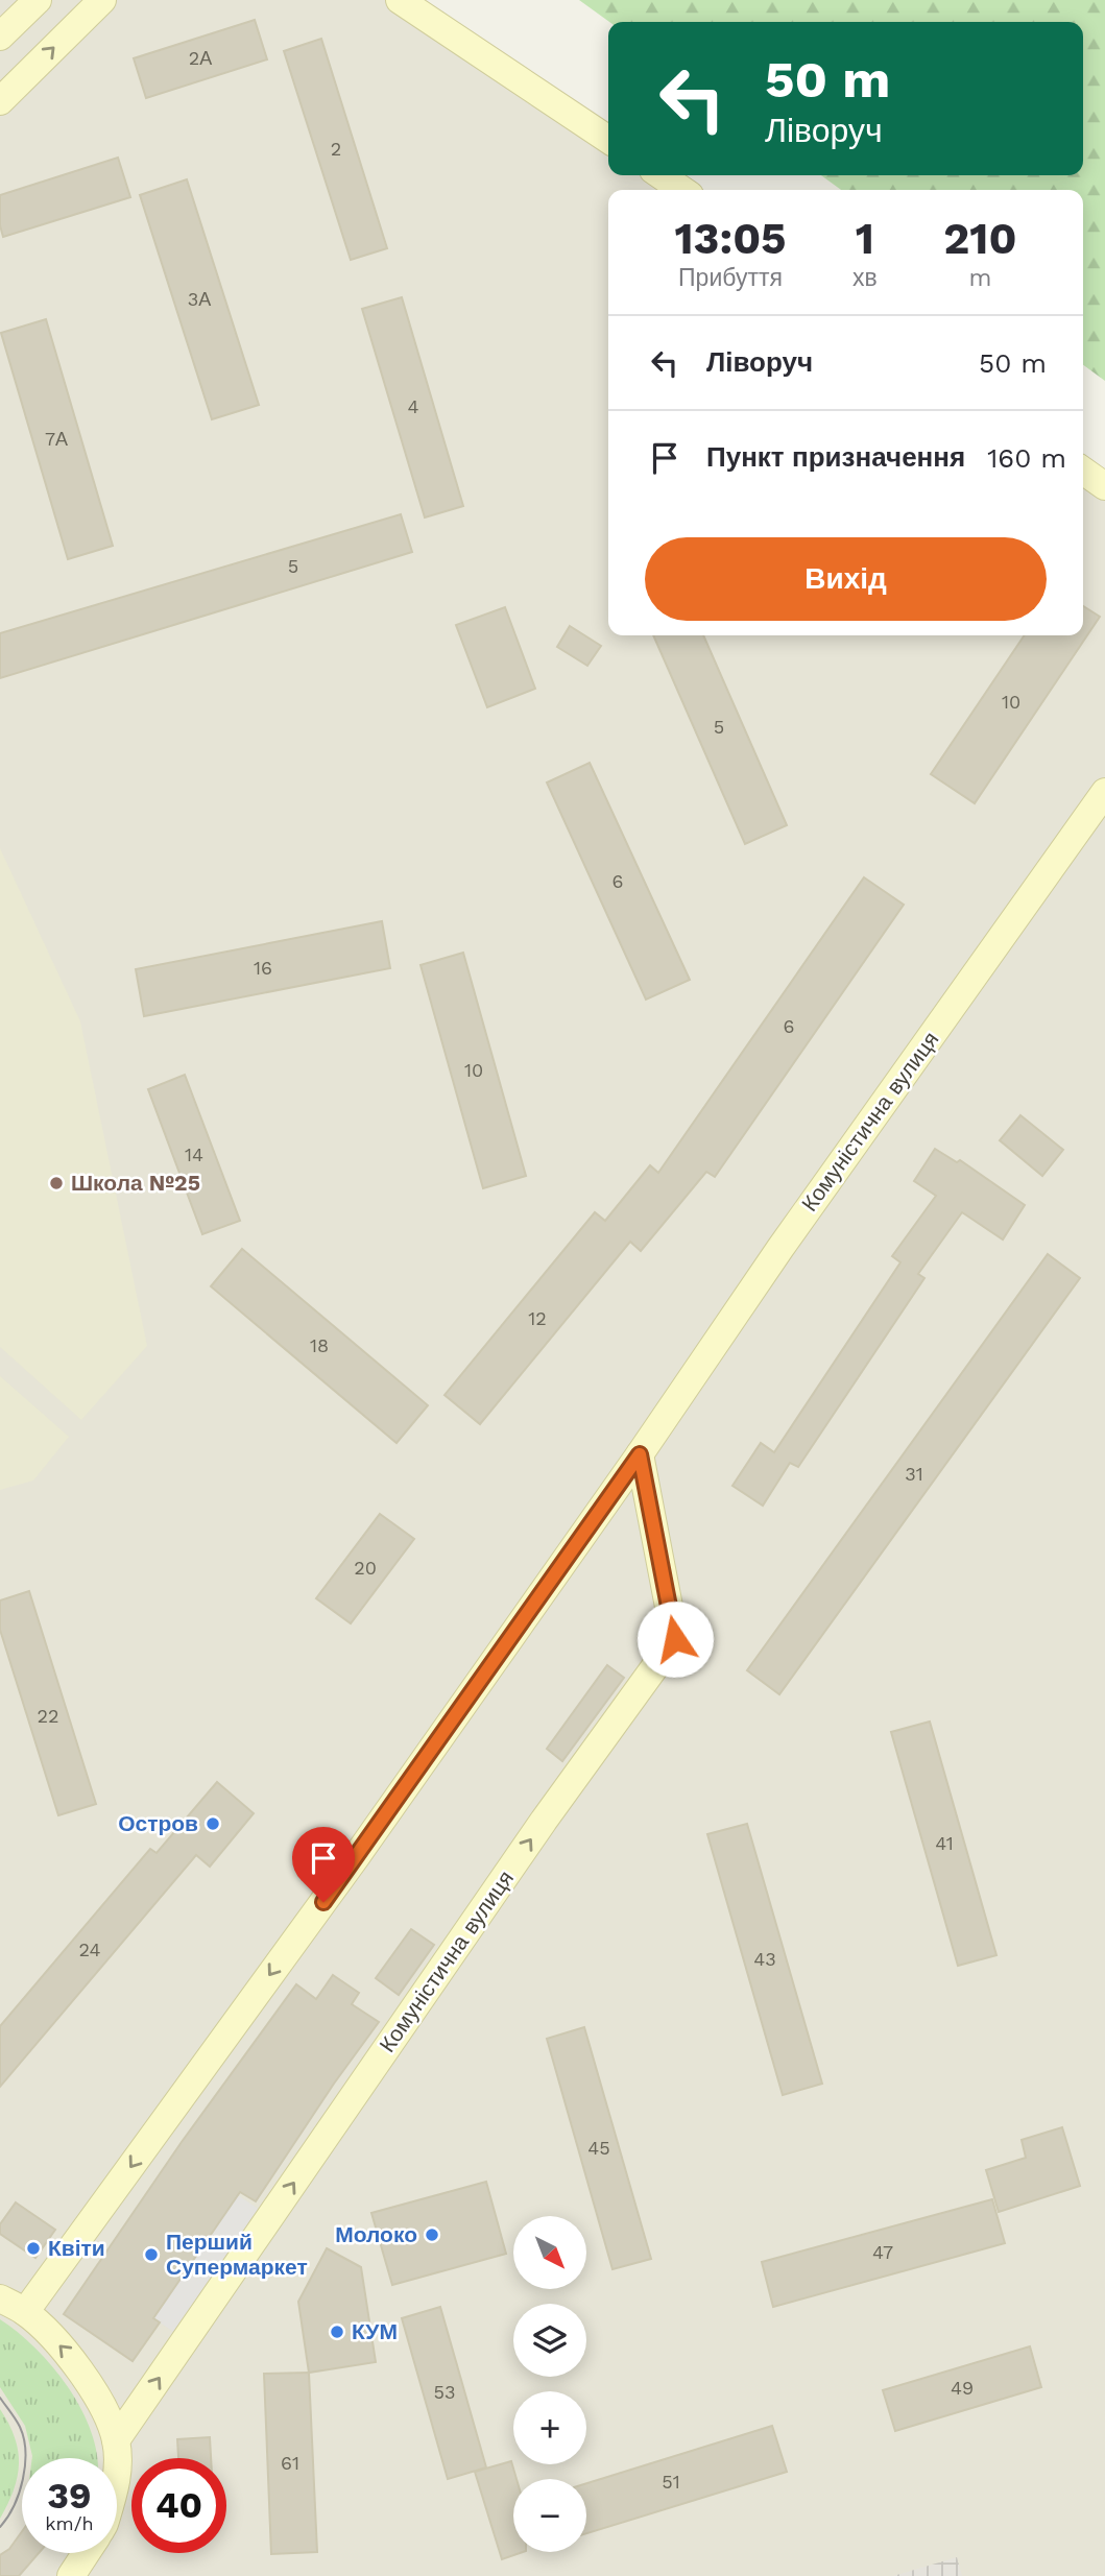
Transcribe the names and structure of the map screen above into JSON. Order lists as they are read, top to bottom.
{
  "streets": {
    "street": ["Комуністична вулиця"]
  },
  "places": [
    "Школа №25",
    "Остров",
    "Молоко",
    "Квіти",
    "Перший Супермаркет",
    "КУМ"
  ],
  "house_numbers": [
    "2А",
    "2",
    "3А",
    "4",
    "7А",
    "5",
    "10",
    "5",
    "6",
    "16",
    "6",
    "10",
    "14",
    "12",
    "18",
    "31",
    "20",
    "22",
    "41",
    "24",
    "43",
    "45",
    "47",
    "49",
    "53",
    "61",
    "51"
  ],
  "north": "bottom right",
  "page": {
    "turn": ["50 m", "Ліворуч"],
    "eta": [
      "13:05",
      "Прибуття",
      "1",
      "хв",
      "210",
      "m"
    ],
    "list": [
      {
        "name": "Ліворуч",
        "value": "50 m"
      },
      {
        "name": "Пункт призначення",
        "value": "160 m"
      }
    ],
    "buttons": "Вихід",
    "map_buttons": ["+", "−"],
    "speed": "39 km/h",
    "limit": "40"
  }
}
